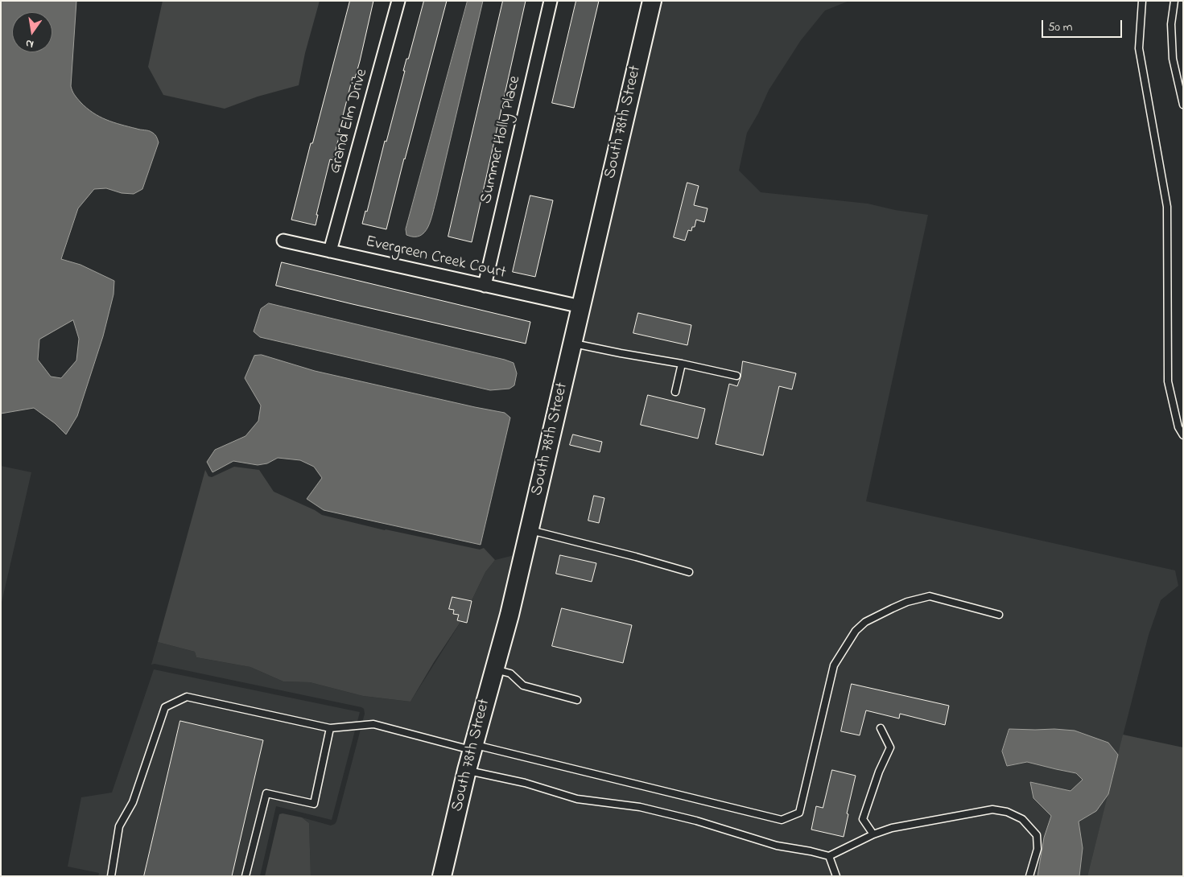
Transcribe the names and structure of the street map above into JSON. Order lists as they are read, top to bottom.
{
  "streets": {
    "street": [
      "Grand Elm Drive",
      "South 78th Street",
      "Summer Holly Place",
      "Evergreen Creek Court"
    ]
  },
  "crossings": [
    ["Grand Elm Drive", "Evergreen Creek Court"],
    ["South 78th Street", "Evergreen Creek Court"],
    ["Summer Holly Place", "Evergreen Creek Court"]
  ],
  "scale_bar": "50 m",
  "north": "bottom"
}
